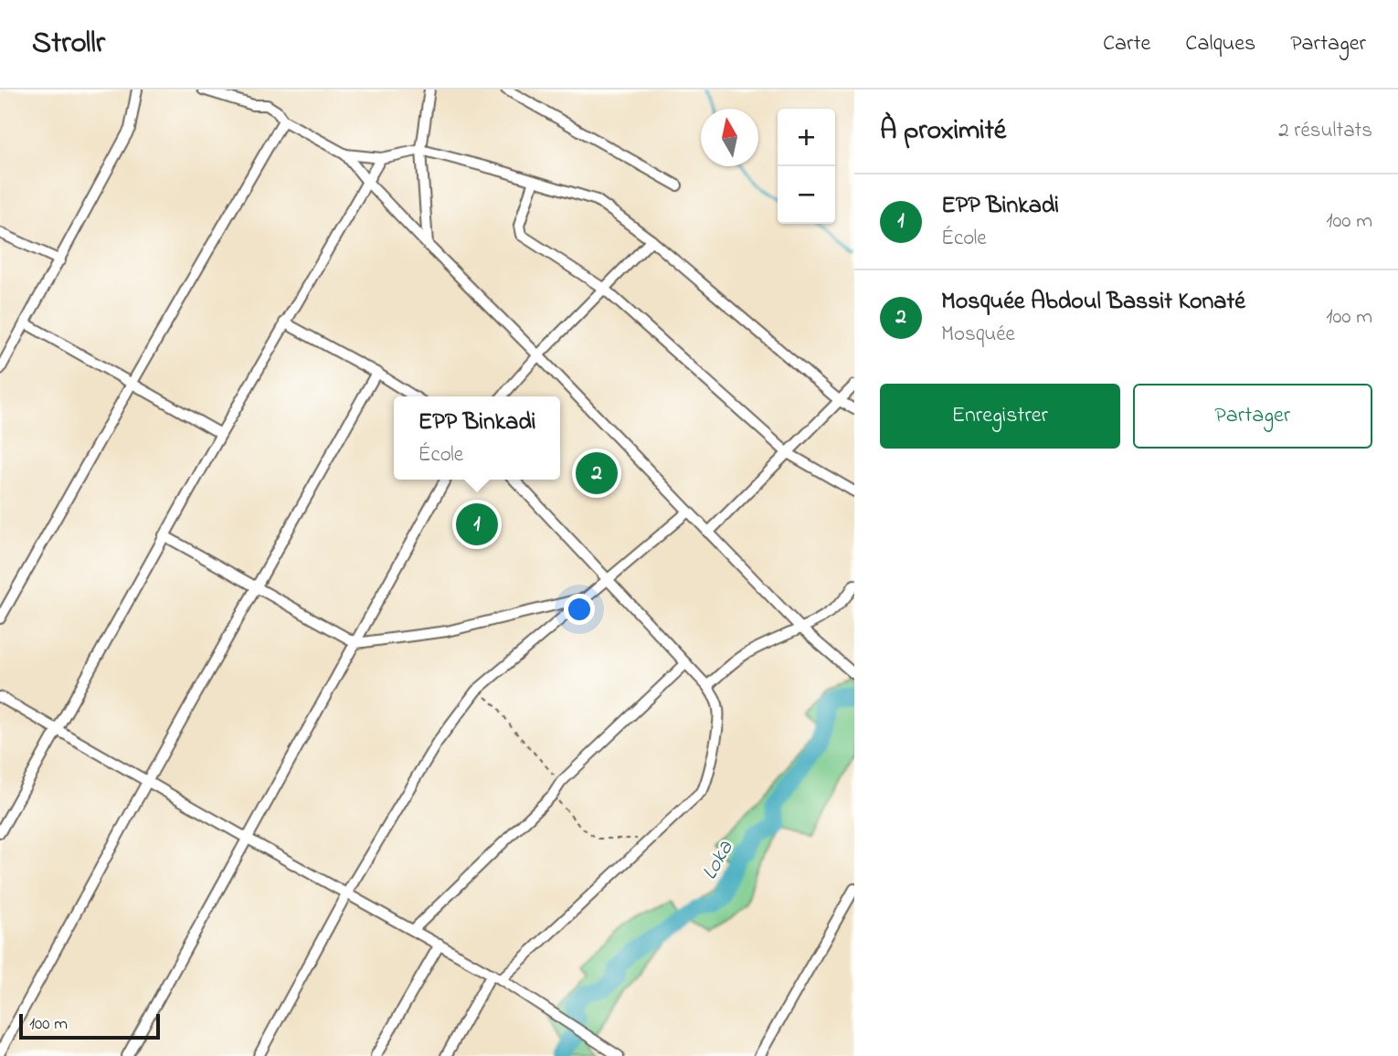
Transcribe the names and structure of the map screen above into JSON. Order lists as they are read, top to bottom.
{
  "water": ["Loka"],
  "scale_bar": "100 m",
  "north": "top",
  "page": {
    "header": "Strollr",
    "nav": ["Carte", "Calques", "Partager"],
    "heading": ["À proximité", "2 résultats"],
    "map_buttons": ["+", "−"],
    "list": [
      {
        "mark": "1",
        "name": "EPP Binkadi",
        "note": "École",
        "value": "100 m"
      },
      {
        "mark": "2",
        "name": "Mosquée Abdoul Bassit Konaté",
        "note": "Mosquée",
        "value": "100 m"
      }
    ],
    "buttons": ["Enregistrer", "Partager"],
    "popup": ["EPP Binkadi", "École"],
    "pins": ["2", "1"],
    "scale": "100 m"
  }
}
